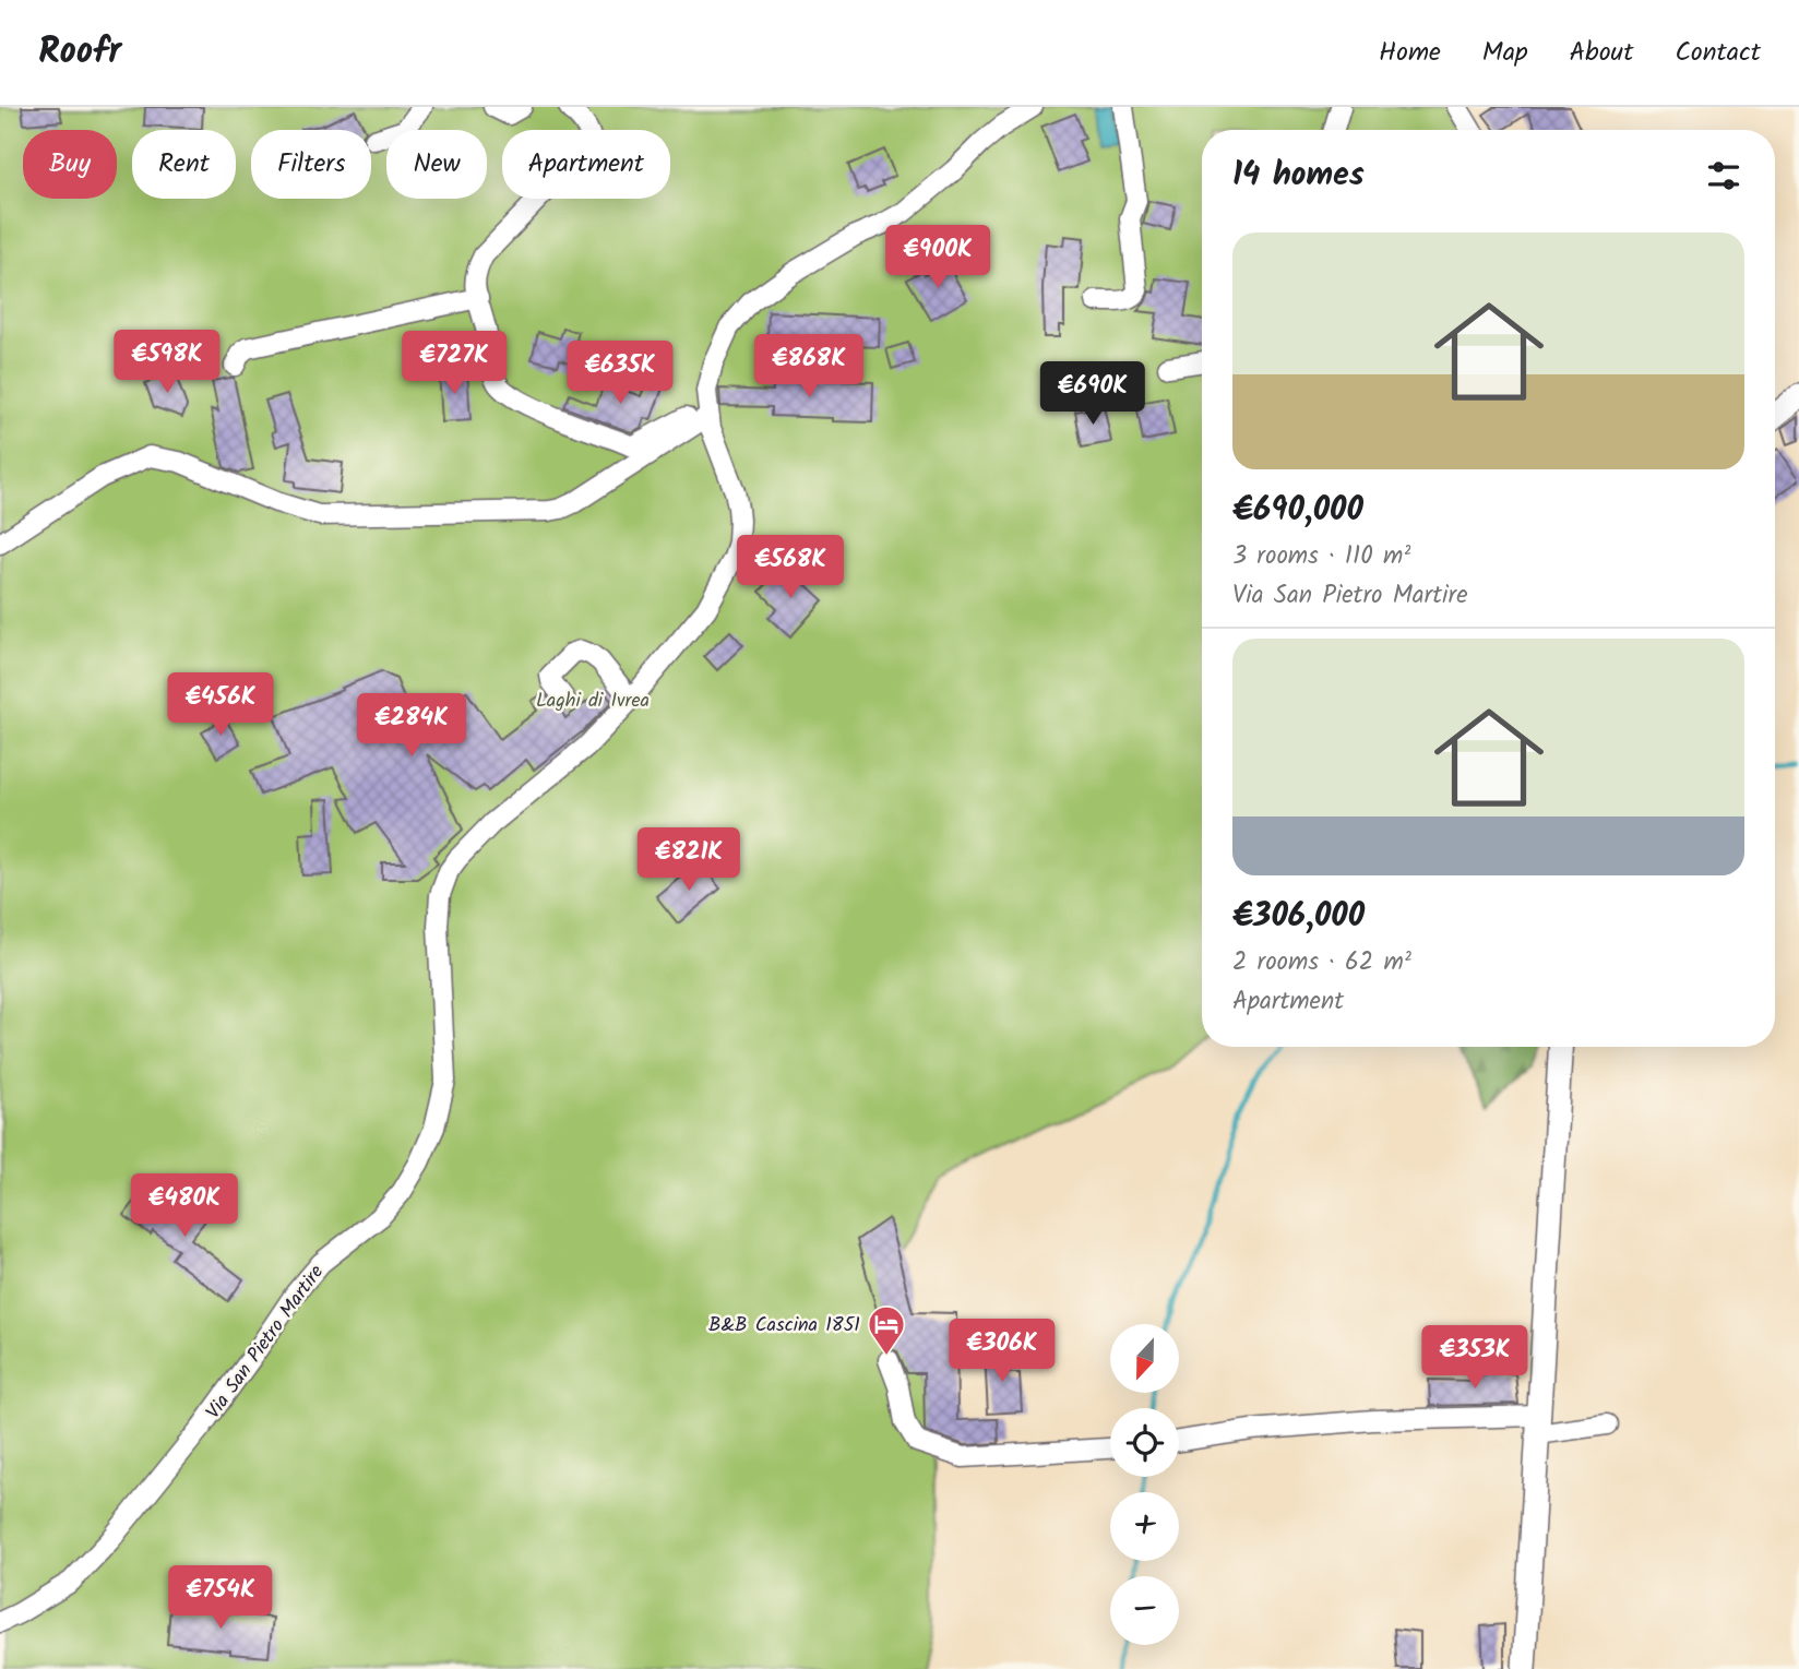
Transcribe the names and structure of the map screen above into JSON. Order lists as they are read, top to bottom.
{
  "streets": {
    "street": ["Via San Pietro Martire"]
  },
  "parks": ["Laghi di Ivrea"],
  "places": {
    "hotel": ["B&B Cascina 1851"]
  },
  "north": "bottom",
  "page": {
    "header": "Roofr",
    "nav": [
      "Home",
      "Map",
      "About",
      "Contact"
    ],
    "chip": [
      "Buy",
      "Rent",
      "Filters",
      "New",
      "Apartment"
    ],
    "heading": "14 homes",
    "list": [
      {
        "name": "€690,000",
        "note": "3 rooms · 110 m² · Via San Pietro Martire"
      },
      {
        "name": "€306,000",
        "note": "2 rooms · 62 m² · Apartment"
      }
    ],
    "price": [
      "€900K",
      "€598K",
      "€727K",
      "€868K",
      "€635K",
      "€690K",
      "€568K",
      "€456K",
      "€284K",
      "€821K",
      "€480K",
      "€306K",
      "€353K",
      "€754K"
    ],
    "map_buttons": ["+", "−"]
  }
}
